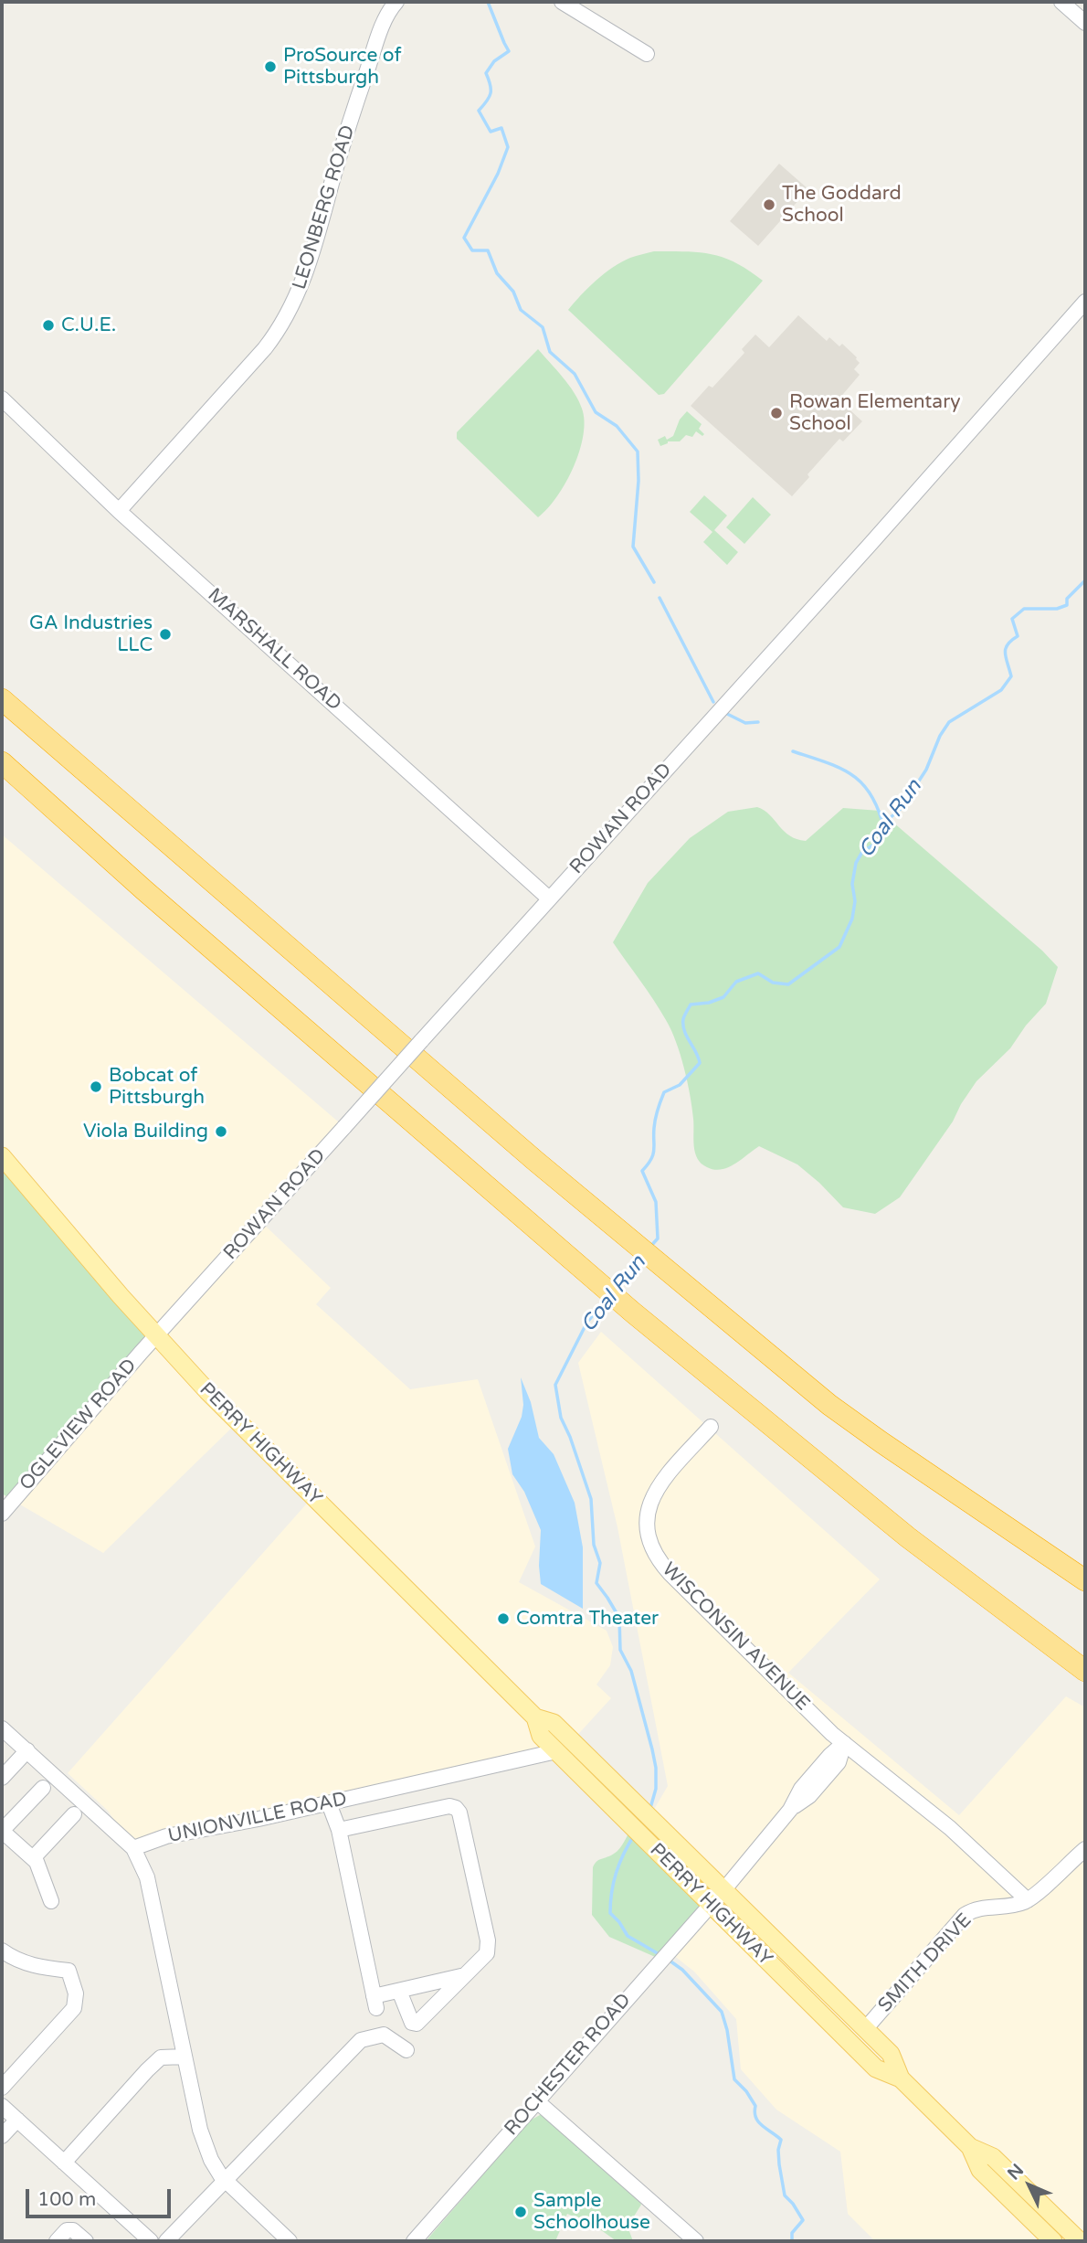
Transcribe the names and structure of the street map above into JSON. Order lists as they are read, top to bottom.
{
  "streets": {
    "main road": ["PERRY HIGHWAY"],
    "street": [
      "LEONBERG ROAD",
      "MARSHALL ROAD",
      "ROWAN ROAD",
      "OGLEVIEW ROAD",
      "WISCONSIN AVENUE",
      "UNIONVILLE ROAD",
      "SMITH DRIVE",
      "ROCHESTER ROAD"
    ]
  },
  "crossings": [
    ["LEONBERG ROAD", "MARSHALL ROAD"],
    ["MARSHALL ROAD", "ROWAN ROAD"],
    ["ROWAN ROAD", "OGLEVIEW ROAD"],
    ["ROWAN ROAD", "PERRY HIGHWAY"],
    ["OGLEVIEW ROAD", "PERRY HIGHWAY"],
    ["PERRY HIGHWAY", "UNIONVILLE ROAD"],
    ["PERRY HIGHWAY", "SMITH DRIVE"],
    ["PERRY HIGHWAY", "ROCHESTER ROAD"],
    ["WISCONSIN AVENUE", "SMITH DRIVE"]
  ],
  "water": ["Coal Run"],
  "places": [
    "ProSource of Pittsburgh",
    "The Goddard School",
    "C.U.E.",
    "Rowan Elementary School",
    "GA Industries LLC",
    "Bobcat of Pittsburgh",
    "Viola Building",
    "Comtra Theater",
    "Sample Schoolhouse"
  ],
  "scale_bar": "100 m",
  "north": "top left"
}
